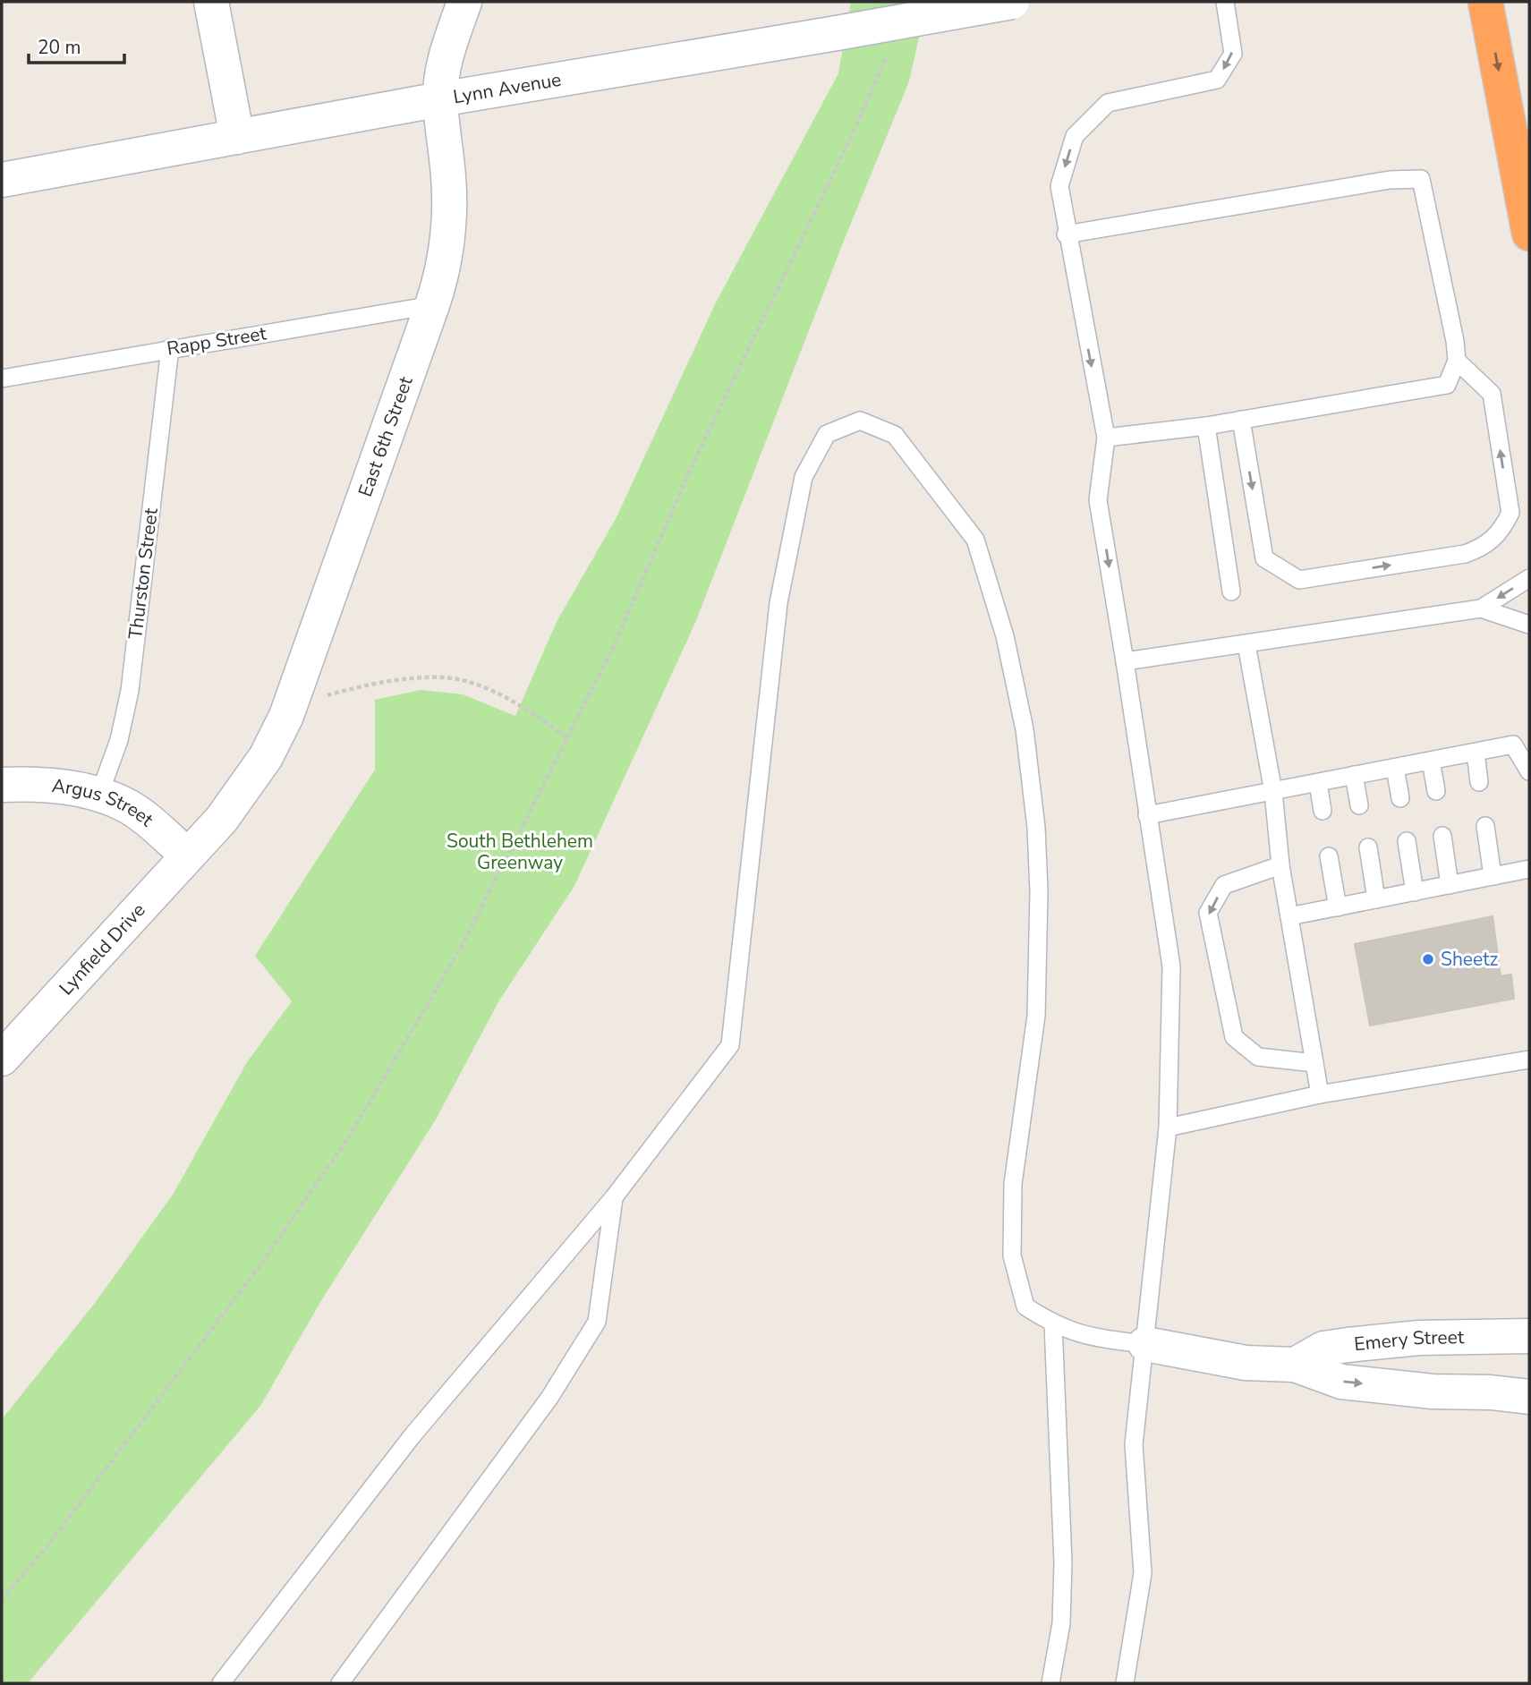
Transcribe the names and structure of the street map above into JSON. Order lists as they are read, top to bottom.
{
  "streets": {
    "street": [
      "Lynn Avenue",
      "East 6th Street",
      "Argus Street",
      "Lynfield Drive",
      "Emery Street"
    ],
    "lane": ["Rapp Street", "Thurston Street"]
  },
  "crossings": [
    ["Lynn Avenue", "East 6th Street"],
    ["Rapp Street", "East 6th Street"],
    ["Rapp Street", "Thurston Street"],
    ["East 6th Street", "Argus Street"],
    ["East 6th Street", "Lynfield Drive"],
    ["Thurston Street", "Argus Street"],
    ["Argus Street", "Lynfield Drive"]
  ],
  "parks": ["South Bethlehem Greenway"],
  "places": ["Sheetz"],
  "scale_bar": "20 m"
}
